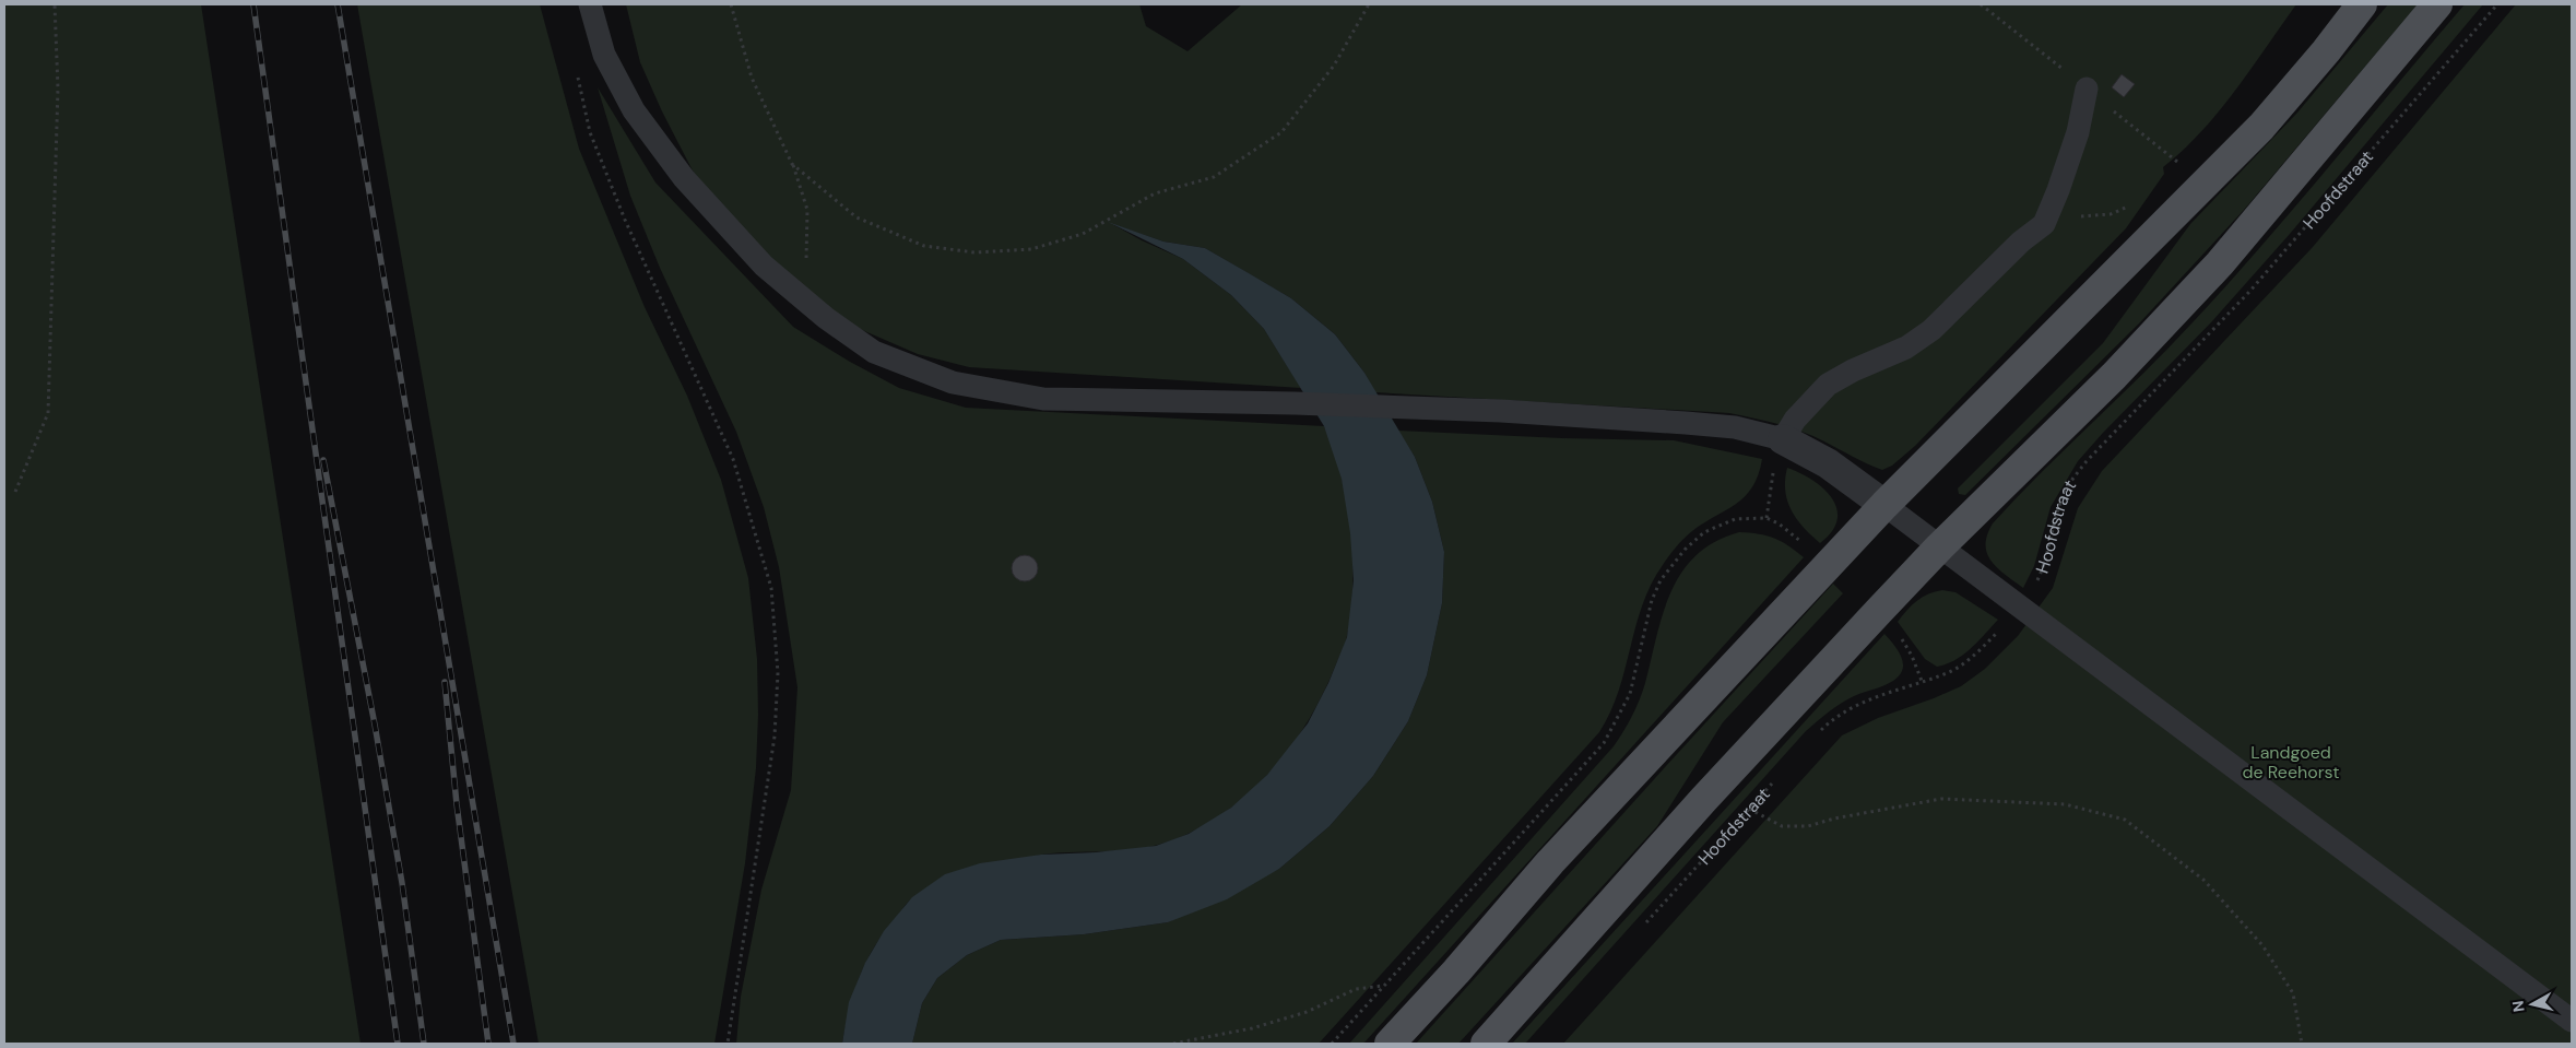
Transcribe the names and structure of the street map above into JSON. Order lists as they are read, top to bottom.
{
  "streets": {
    "path": ["Hoofdstraat"]
  },
  "parks": ["Landgoed de Reehorst"],
  "north": "left"
}
